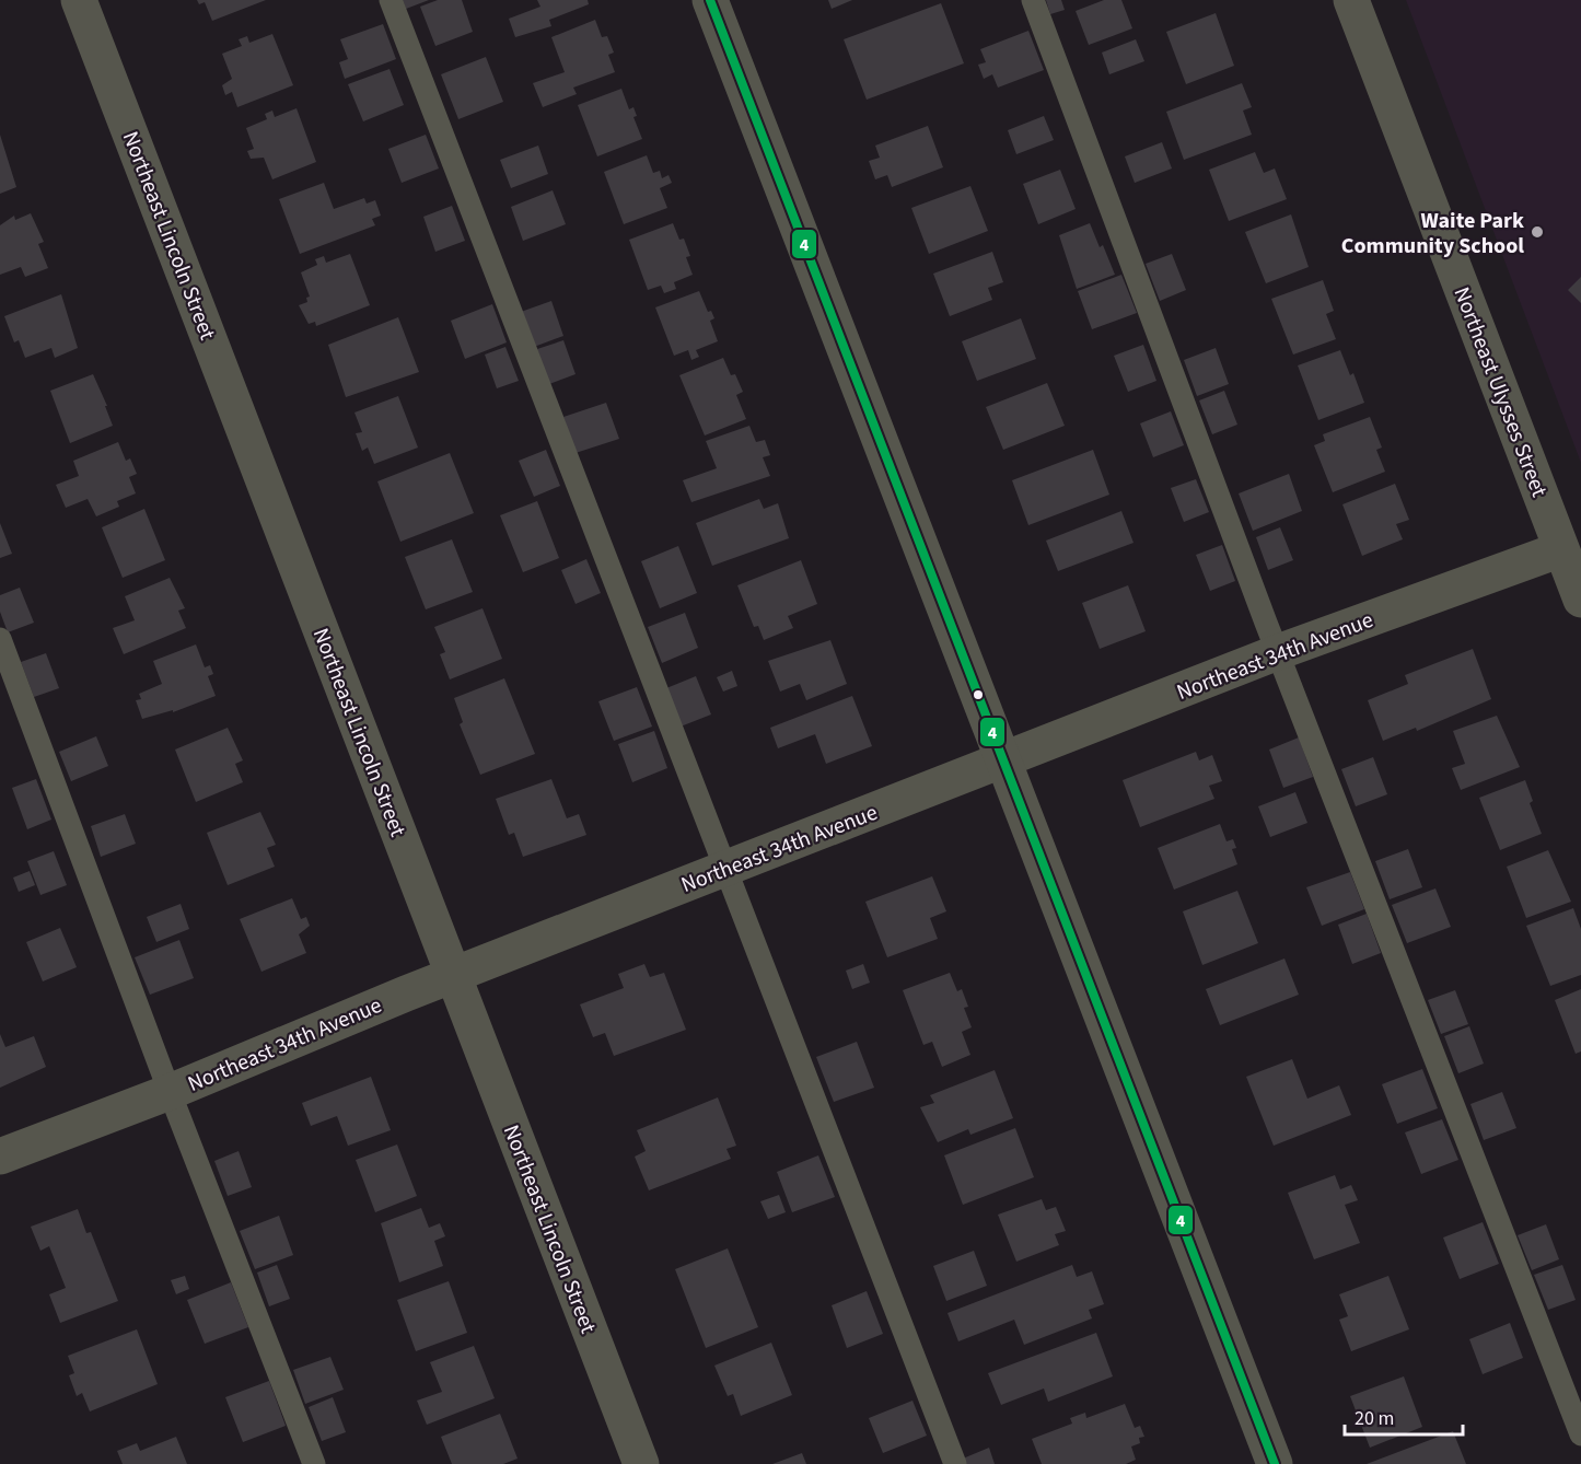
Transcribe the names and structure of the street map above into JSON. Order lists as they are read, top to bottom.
{
  "streets": {
    "street": ["Northeast Lincoln Street", "Northeast Ulysses Street", "Northeast 34th Avenue"]
  },
  "crossings": [
    ["Northeast Lincoln Street", "Northeast 34th Avenue"],
    ["Northeast Ulysses Street", "Northeast 34th Avenue"]
  ],
  "places": ["Waite Park Community School"],
  "lines": ["transit line 4"],
  "scale_bar": "20 m"
}
